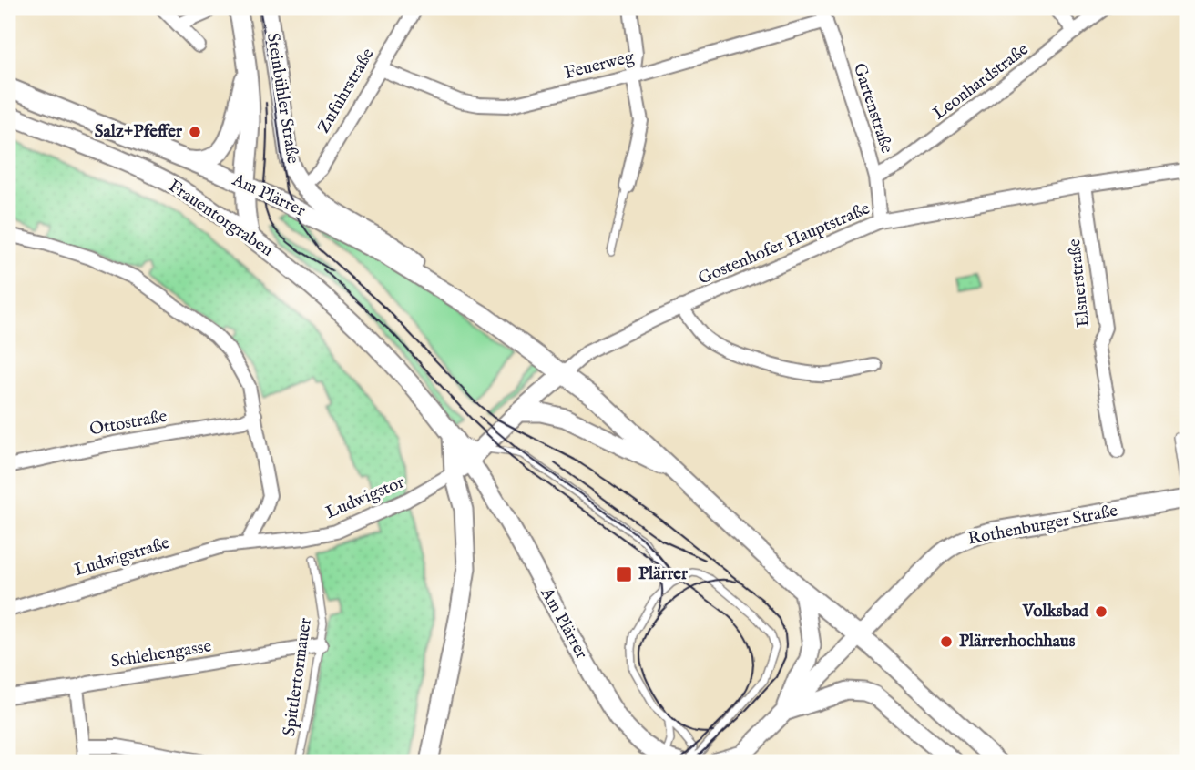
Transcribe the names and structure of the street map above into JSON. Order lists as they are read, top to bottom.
{
  "streets": {
    "main road": [
      "Steinbühler Straße",
      "Am Plärrer",
      "Frauentorgraben",
      "Rothenburger Straße"
    ],
    "street": [
      "Feuerweg",
      "Leonhardstraße",
      "Zufuhrstraße",
      "Gartenstraße",
      "Gostenhofer Hauptstraße",
      "Elsnerstraße",
      "Ottostraße",
      "Ludwigstor",
      "Ludwigstraße",
      "Schlehengasse"
    ],
    "lane": ["Spittlertormauer"]
  },
  "crossings": [
    ["Feuerweg", "Zufuhrstraße"],
    ["Feuerweg", "Gartenstraße"],
    ["Leonhardstraße", "Gartenstraße"],
    ["Zufuhrstraße", "Steinbühler Straße"],
    ["Zufuhrstraße", "Am Plärrer"],
    ["Steinbühler Straße", "Am Plärrer"],
    ["Steinbühler Straße", "Frauentorgraben"],
    ["Gartenstraße", "Gostenhofer Hauptstraße"],
    ["Am Plärrer", "Frauentorgraben"],
    ["Am Plärrer", "Gostenhofer Hauptstraße"],
    ["Am Plärrer", "Rothenburger Straße"],
    ["Gostenhofer Hauptstraße", "Elsnerstraße"],
    ["Ludwigstor", "Ludwigstraße"],
    ["Schlehengasse", "Spittlertormauer"]
  ],
  "places": {
    "other": ["Salz+Pfeffer", "Volksbad", "Plärrerhochhaus"],
    "transit": ["Plärrer"]
  }
}
